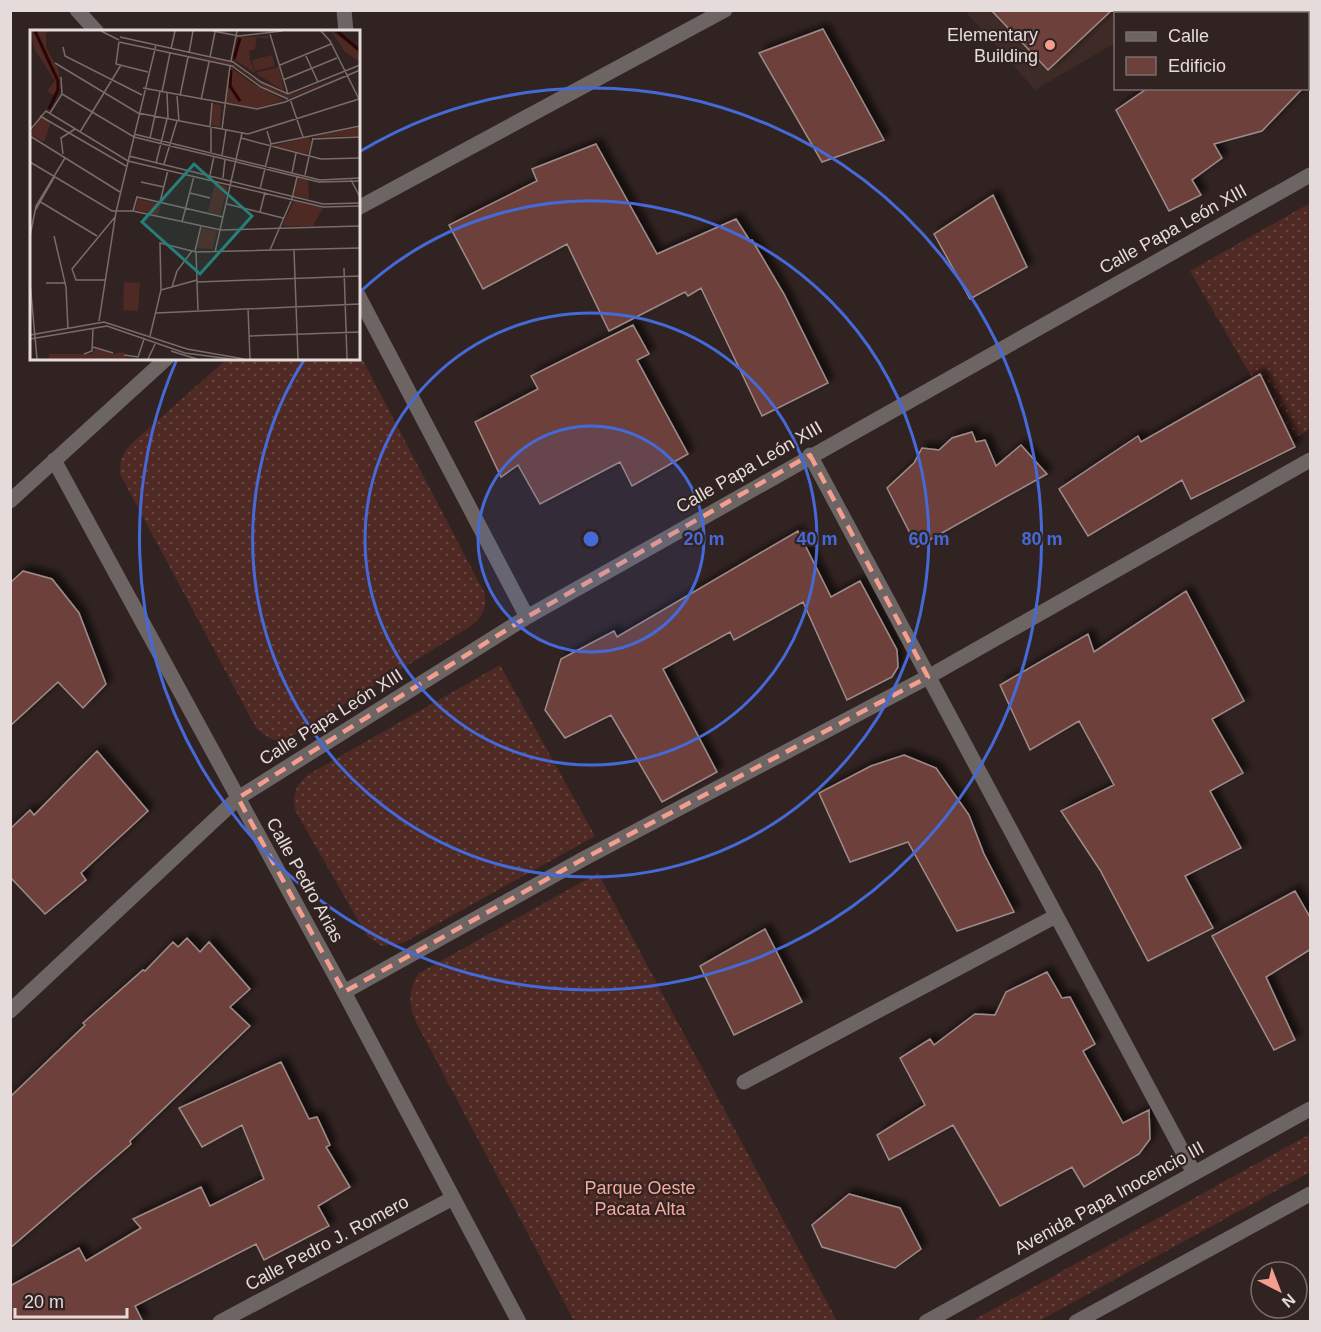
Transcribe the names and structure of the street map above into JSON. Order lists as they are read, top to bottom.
{
  "streets": {
    "street": [
      "Calle Papa León XIII",
      "Calle Pedro Arias",
      "Avenida Papa Inocencio III",
      "Calle Pedro J. Romero"
    ]
  },
  "crossings": [
    ["Calle Papa León XIII", "Calle Pedro Arias"],
    ["Calle Pedro Arias", "Calle Pedro J. Romero"]
  ],
  "parks": ["Parque Oeste Pacata Alta"],
  "places": ["Elementary Building"],
  "legend": ["Calle", "Edificio"],
  "scale_bar": "20 m",
  "north": "bottom right",
  "rings": [
    "20 m",
    "40 m",
    "60 m",
    "80 m"
  ]
}
